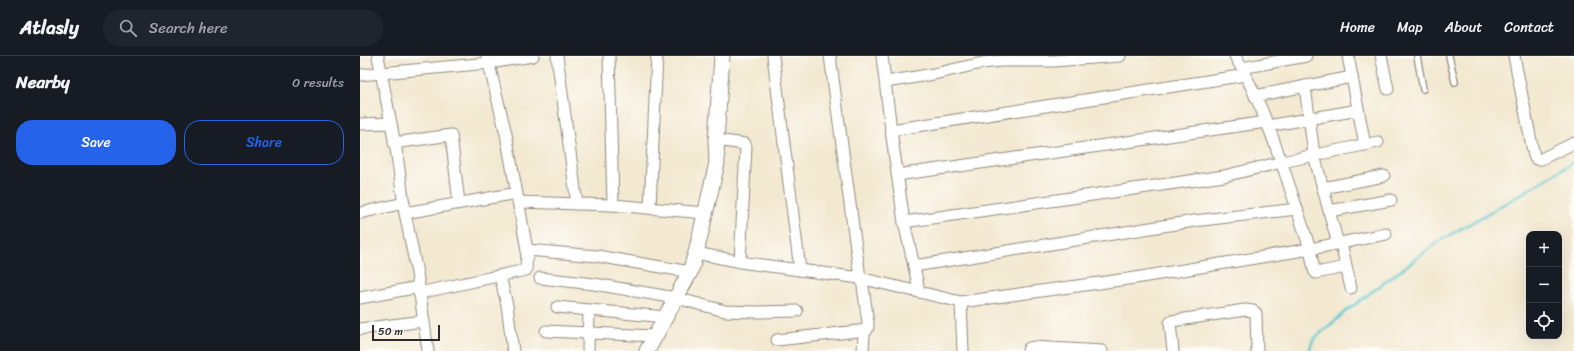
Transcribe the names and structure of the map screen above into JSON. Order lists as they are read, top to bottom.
{
  "scale_bar": "50 m",
  "page": {
    "header": "Atlasly",
    "search": "Search here",
    "nav": [
      "Home",
      "Map",
      "About",
      "Contact"
    ],
    "heading": ["Nearby", "0 results"],
    "buttons": ["Save", "Share"],
    "map_buttons": ["+", "−"],
    "scale": "50 m"
  }
}
